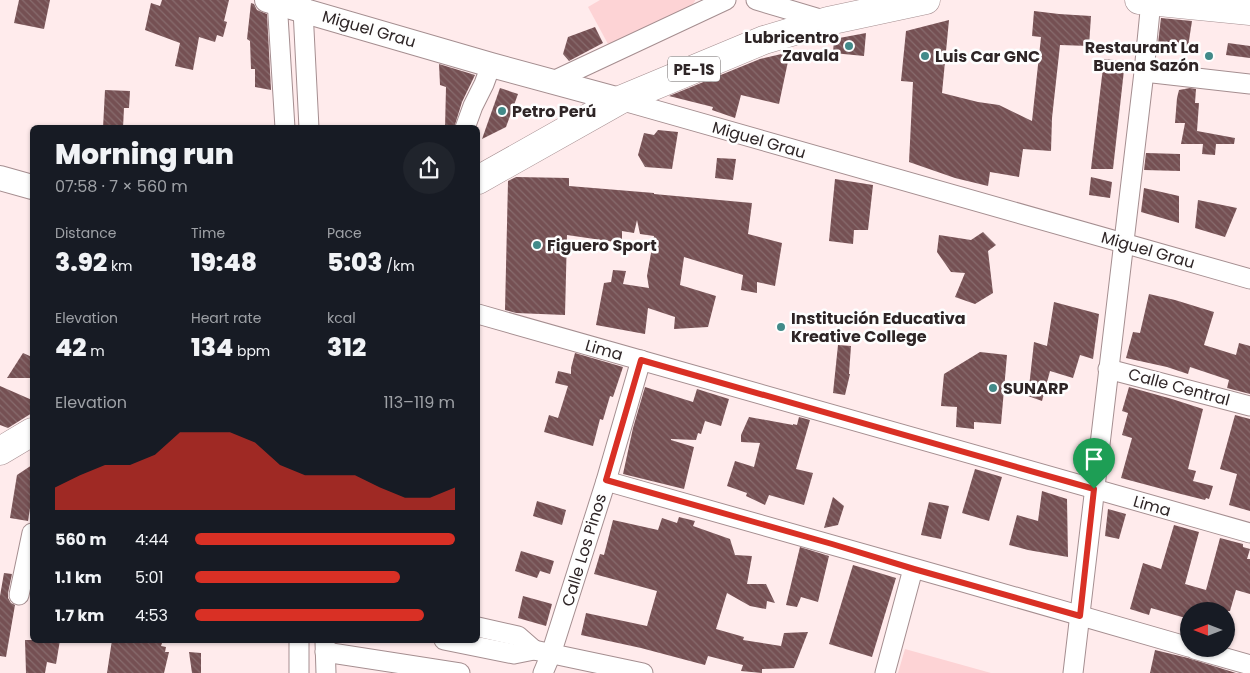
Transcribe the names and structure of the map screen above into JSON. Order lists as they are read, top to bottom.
{
  "streets": {
    "highway": ["PE-1S"],
    "main road": ["Miguel Grau"],
    "street": ["Lima", "Calle Central", "Calle Los Pinos"]
  },
  "crossings": [
    ["Miguel Grau", "PE-1S"],
    ["Lima", "Calle Los Pinos"]
  ],
  "places": [
    "Lubricentro Zavala",
    "Luis Car GNC",
    "Restaurant La Buena Sazón",
    "Petro Perú",
    "Figuero Sport",
    "Institución Educativa Kreative College",
    "SUNARP"
  ],
  "north": "left",
  "page": {
    "heading": ["Morning run", "07:58 · 7 × 560 m"],
    "stats": [
      ["Distance", "3.92 km"],
      ["Time", "19:48"],
      ["Pace", "5:03 /km"],
      ["Elevation", "42 m"],
      ["Heart rate", "134 bpm"],
      ["kcal", "312"]
    ],
    "chart": ["Elevation", "113–119 m"],
    "list": [
      {
        "name": "560 m",
        "note": "4:44"
      },
      {
        "name": "1.1 km",
        "note": "5:01"
      },
      {
        "name": "1.7 km",
        "note": "4:53"
      }
    ]
  }
}
